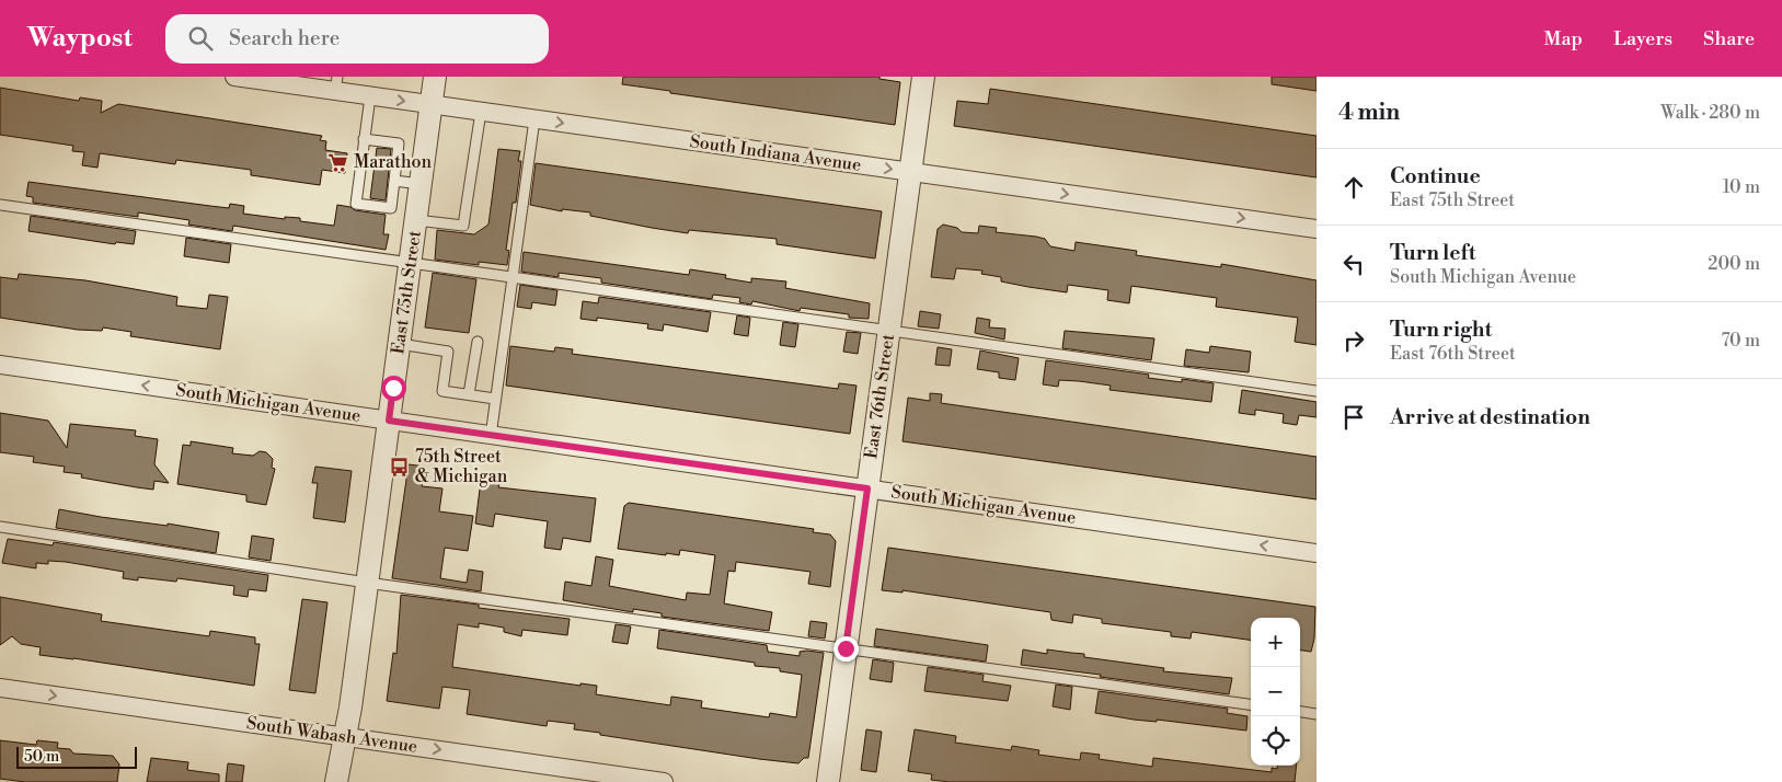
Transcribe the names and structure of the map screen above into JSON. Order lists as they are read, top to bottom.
{
  "streets": {
    "street": [
      "South Indiana Avenue",
      "East 75th Street",
      "East 76th Street",
      "South Michigan Avenue",
      "South Wabash Avenue"
    ]
  },
  "crossings": [
    ["South Indiana Avenue", "East 75th Street"],
    ["South Indiana Avenue", "East 76th Street"],
    ["East 75th Street", "South Michigan Avenue"],
    ["East 75th Street", "South Wabash Avenue"],
    ["East 76th Street", "South Michigan Avenue"]
  ],
  "one_way": ["South Indiana Avenue", "South Michigan Avenue", "South Wabash Avenue"],
  "places": {
    "supermarket": ["Marathon"],
    "bus stop": ["75th Street & Michigan"]
  },
  "scale_bar": "50 m",
  "page": {
    "header": "Waypost",
    "search": "Search here",
    "nav": ["Map", "Layers", "Share"],
    "heading": ["4 min", "Walk · 280 m"],
    "list": [
      ["Continue", "East 75th Street", "10 m"],
      ["Turn left", "South Michigan Avenue", "200 m"],
      ["Turn right", "East 76th Street", "70 m"],
      "Arrive at destination"
    ],
    "map_buttons": ["+", "−"],
    "scale": "50 m"
  }
}
